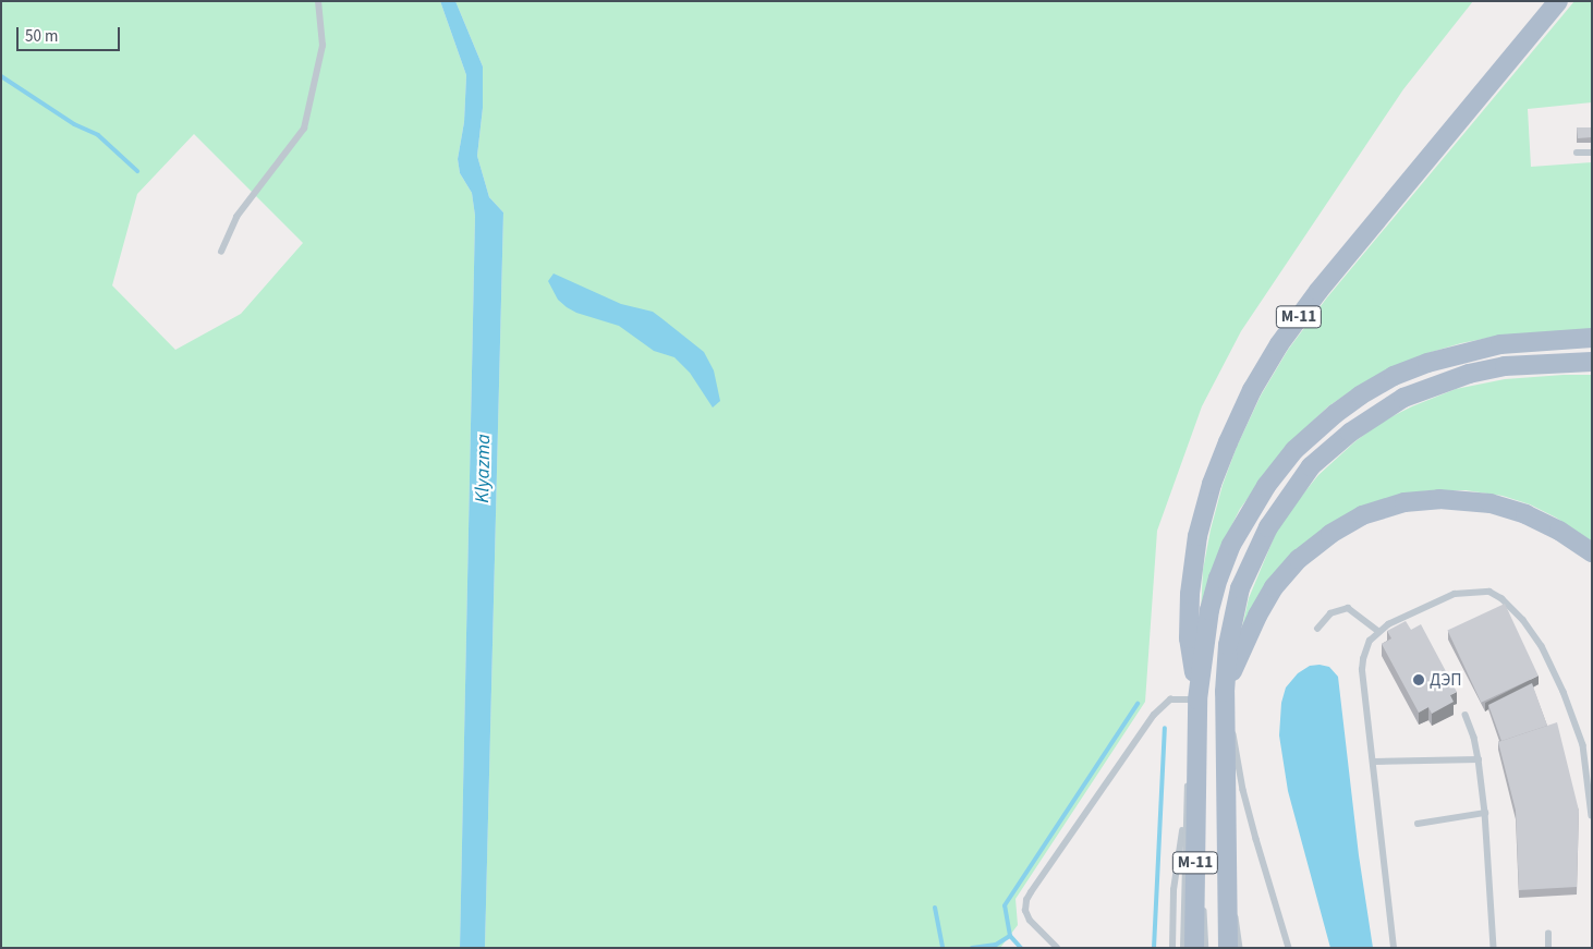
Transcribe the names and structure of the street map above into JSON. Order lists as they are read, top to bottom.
{
  "streets": {
    "main road": ["М-11"]
  },
  "water": ["Klyazma"],
  "places": ["ДЭП"],
  "scale_bar": "50 m"
}
